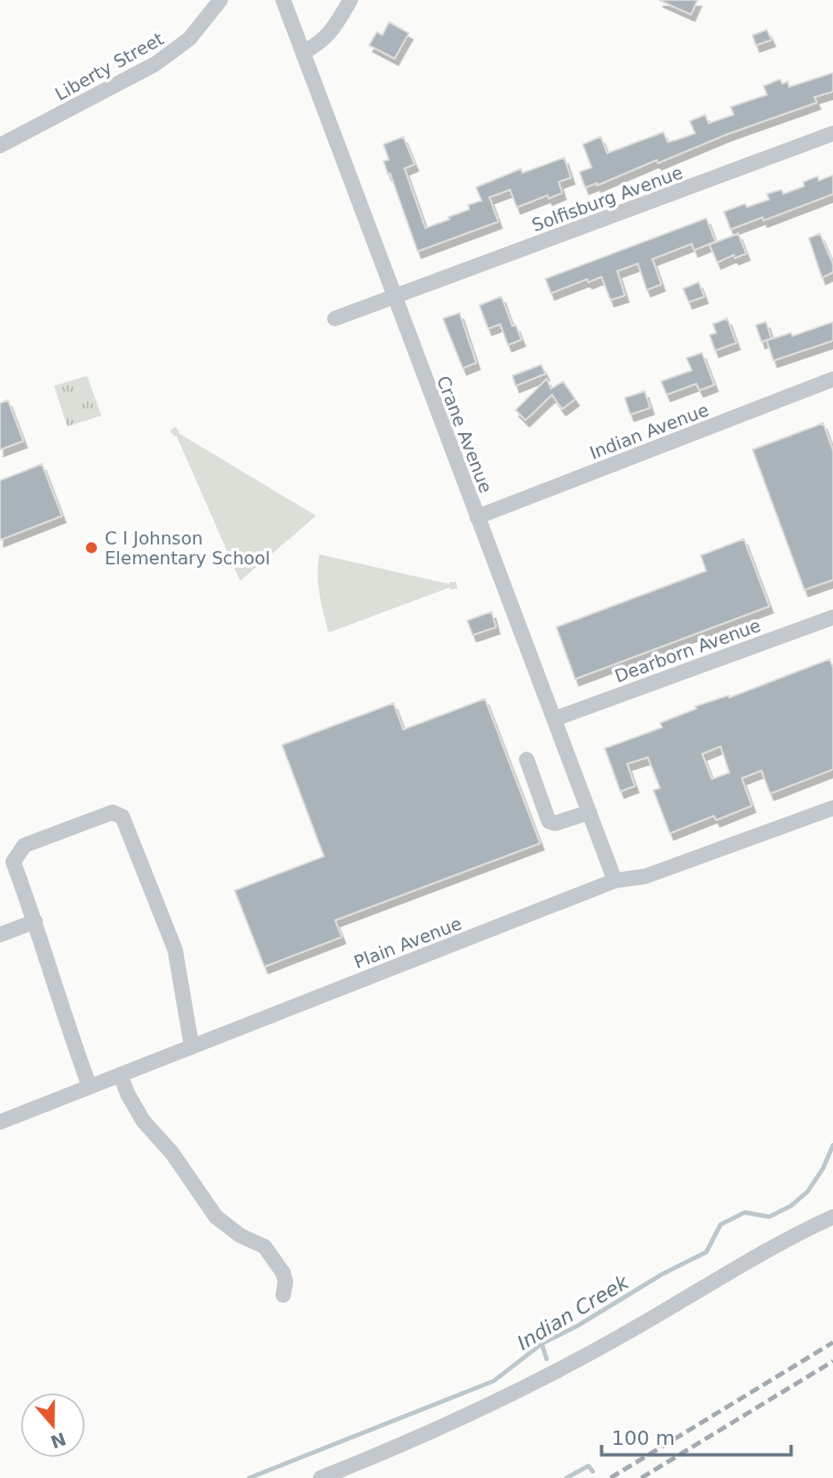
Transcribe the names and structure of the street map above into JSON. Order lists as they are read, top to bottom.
{
  "streets": {
    "street": [
      "Liberty Street",
      "Solfisburg Avenue",
      "Indian Avenue",
      "Crane Avenue",
      "Dearborn Avenue",
      "Plain Avenue"
    ]
  },
  "crossings": [
    ["Solfisburg Avenue", "Crane Avenue"],
    ["Indian Avenue", "Crane Avenue"],
    ["Crane Avenue", "Dearborn Avenue"],
    ["Crane Avenue", "Plain Avenue"]
  ],
  "water": ["Indian Creek"],
  "places": ["C I Johnson Elementary School"],
  "scale_bar": "100 m",
  "north": "bottom"
}
